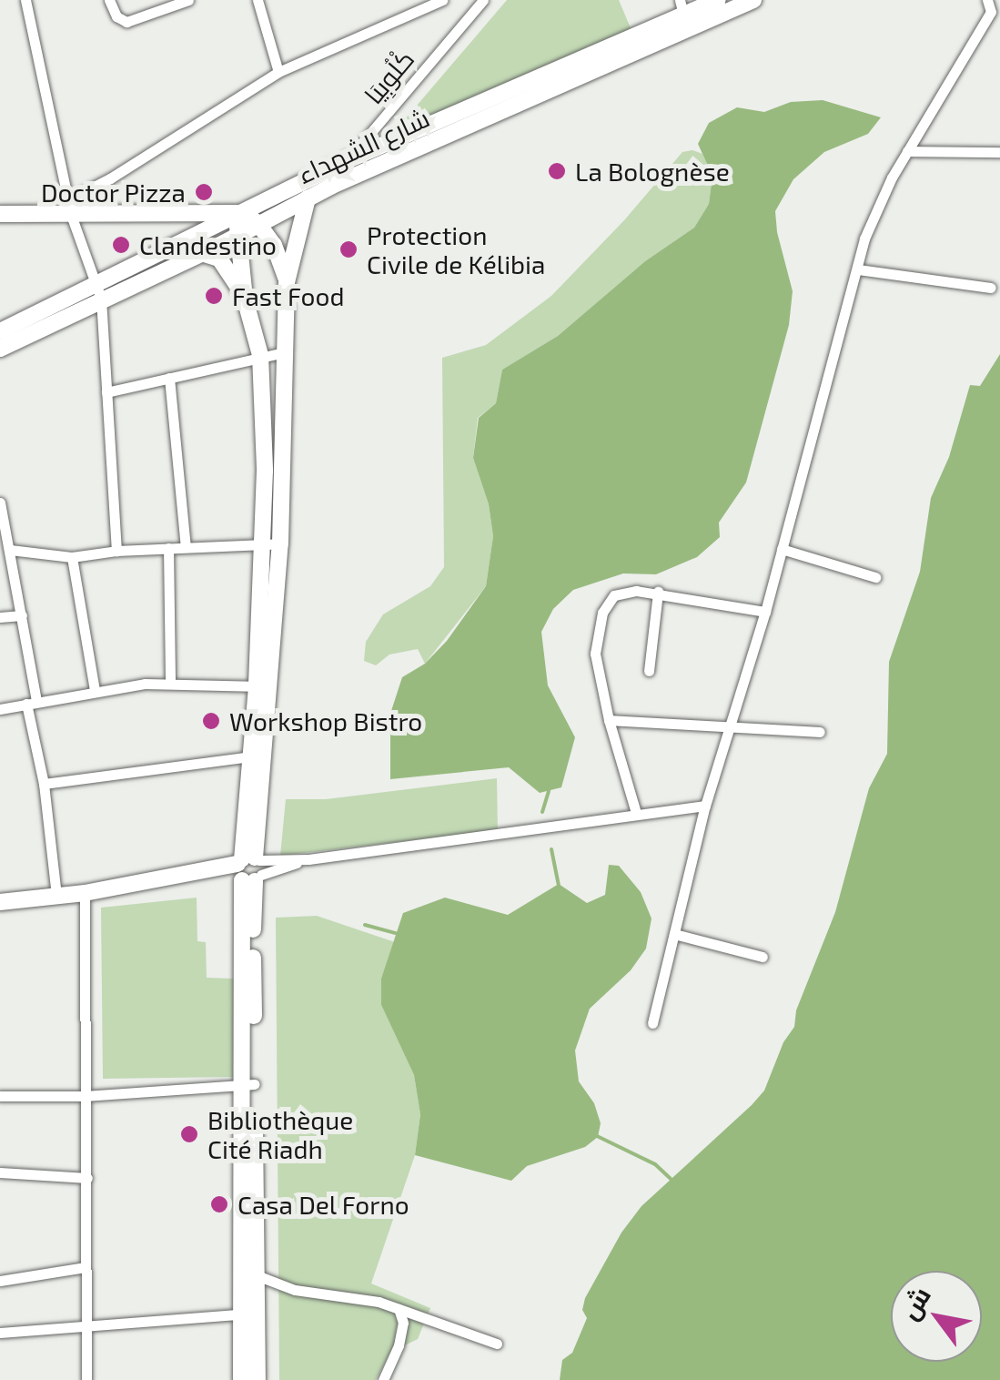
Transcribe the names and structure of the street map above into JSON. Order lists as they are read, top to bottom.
{
  "streets": {
    "street": ["كْلُوبِيَا", "شارع الشهداء"]
  },
  "crossings": [
    ["كْلُوبِيَا", "شارع الشهداء"]
  ],
  "places": [
    "La Bolognèse",
    "Doctor Pizza",
    "Clandestino",
    "Protection Civile de Kélibia",
    "Fast Food",
    "Workshop Bistro",
    "Bibliothèque Cité Riadh",
    "Casa Del Forno"
  ],
  "north": "top left"
}
